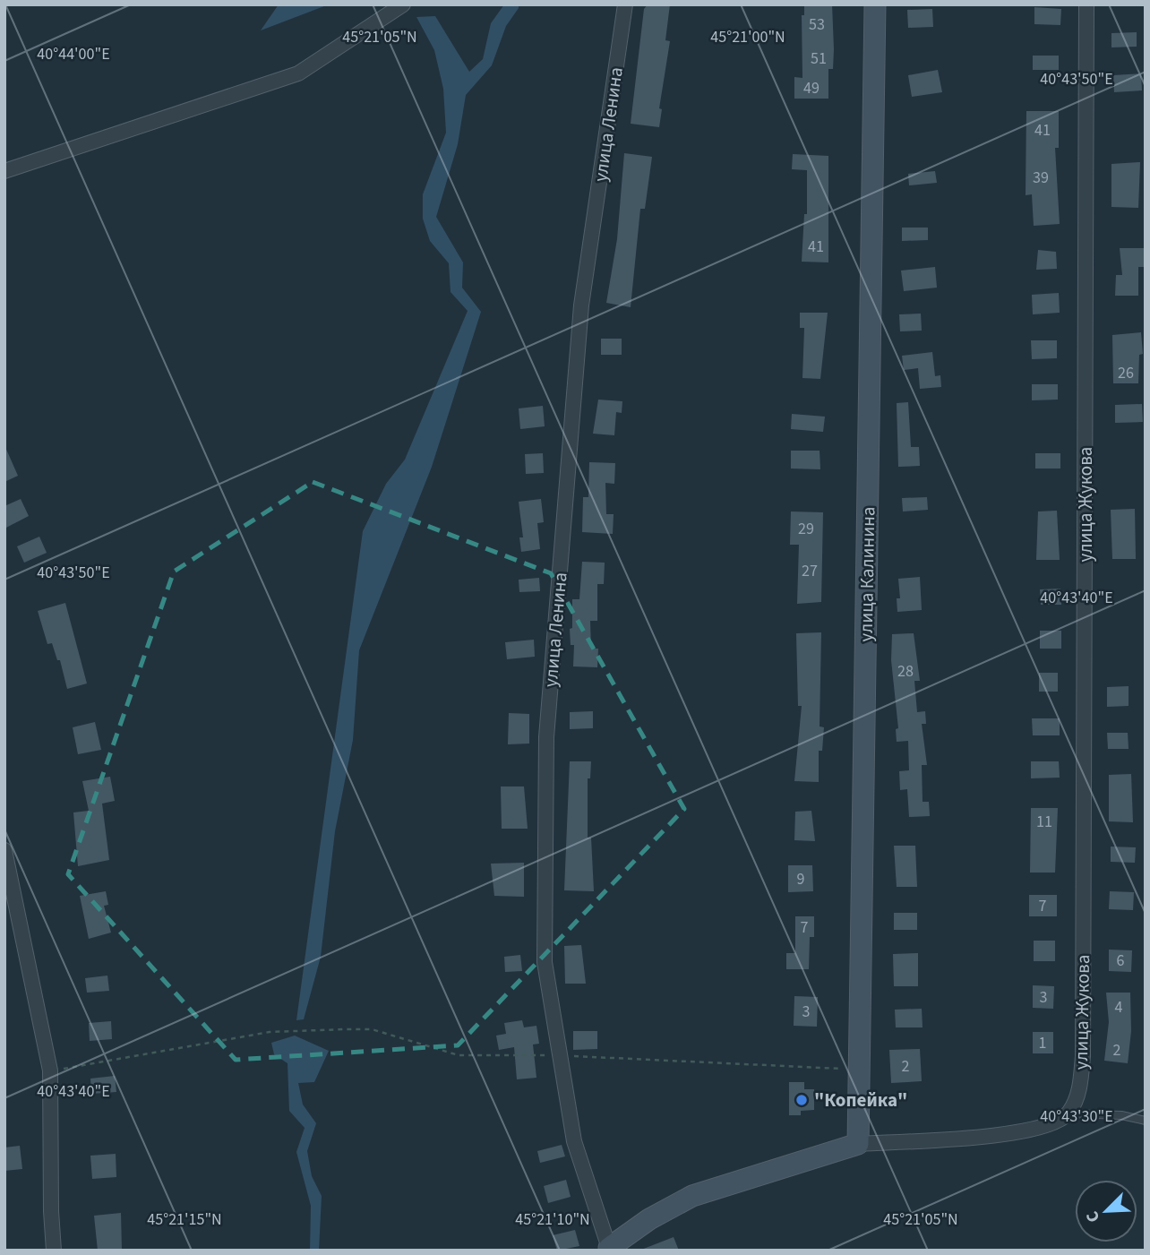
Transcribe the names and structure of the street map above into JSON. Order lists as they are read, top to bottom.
{
  "streets": {
    "street": ["улица Ленина", "улица Жукова", "улица Калинина"]
  },
  "places": ["\"Копейка\""],
  "house_numbers": [
    "53",
    "51",
    "49",
    "41",
    "39",
    "41",
    "26",
    "29",
    "27",
    "28",
    "11",
    "9",
    "7",
    "7",
    "6",
    "3",
    "4",
    "3",
    "1",
    "2",
    "2"
  ],
  "north": "bottom left",
  "coordinates": [
    "45°21'05\"N",
    "45°21'00\"N",
    "40°44'00\"E",
    "40°43'50\"E",
    "40°43'40\"E",
    "40°43'30\"E",
    "45°21'15\"N",
    "45°21'10\"N"
  ]
}
